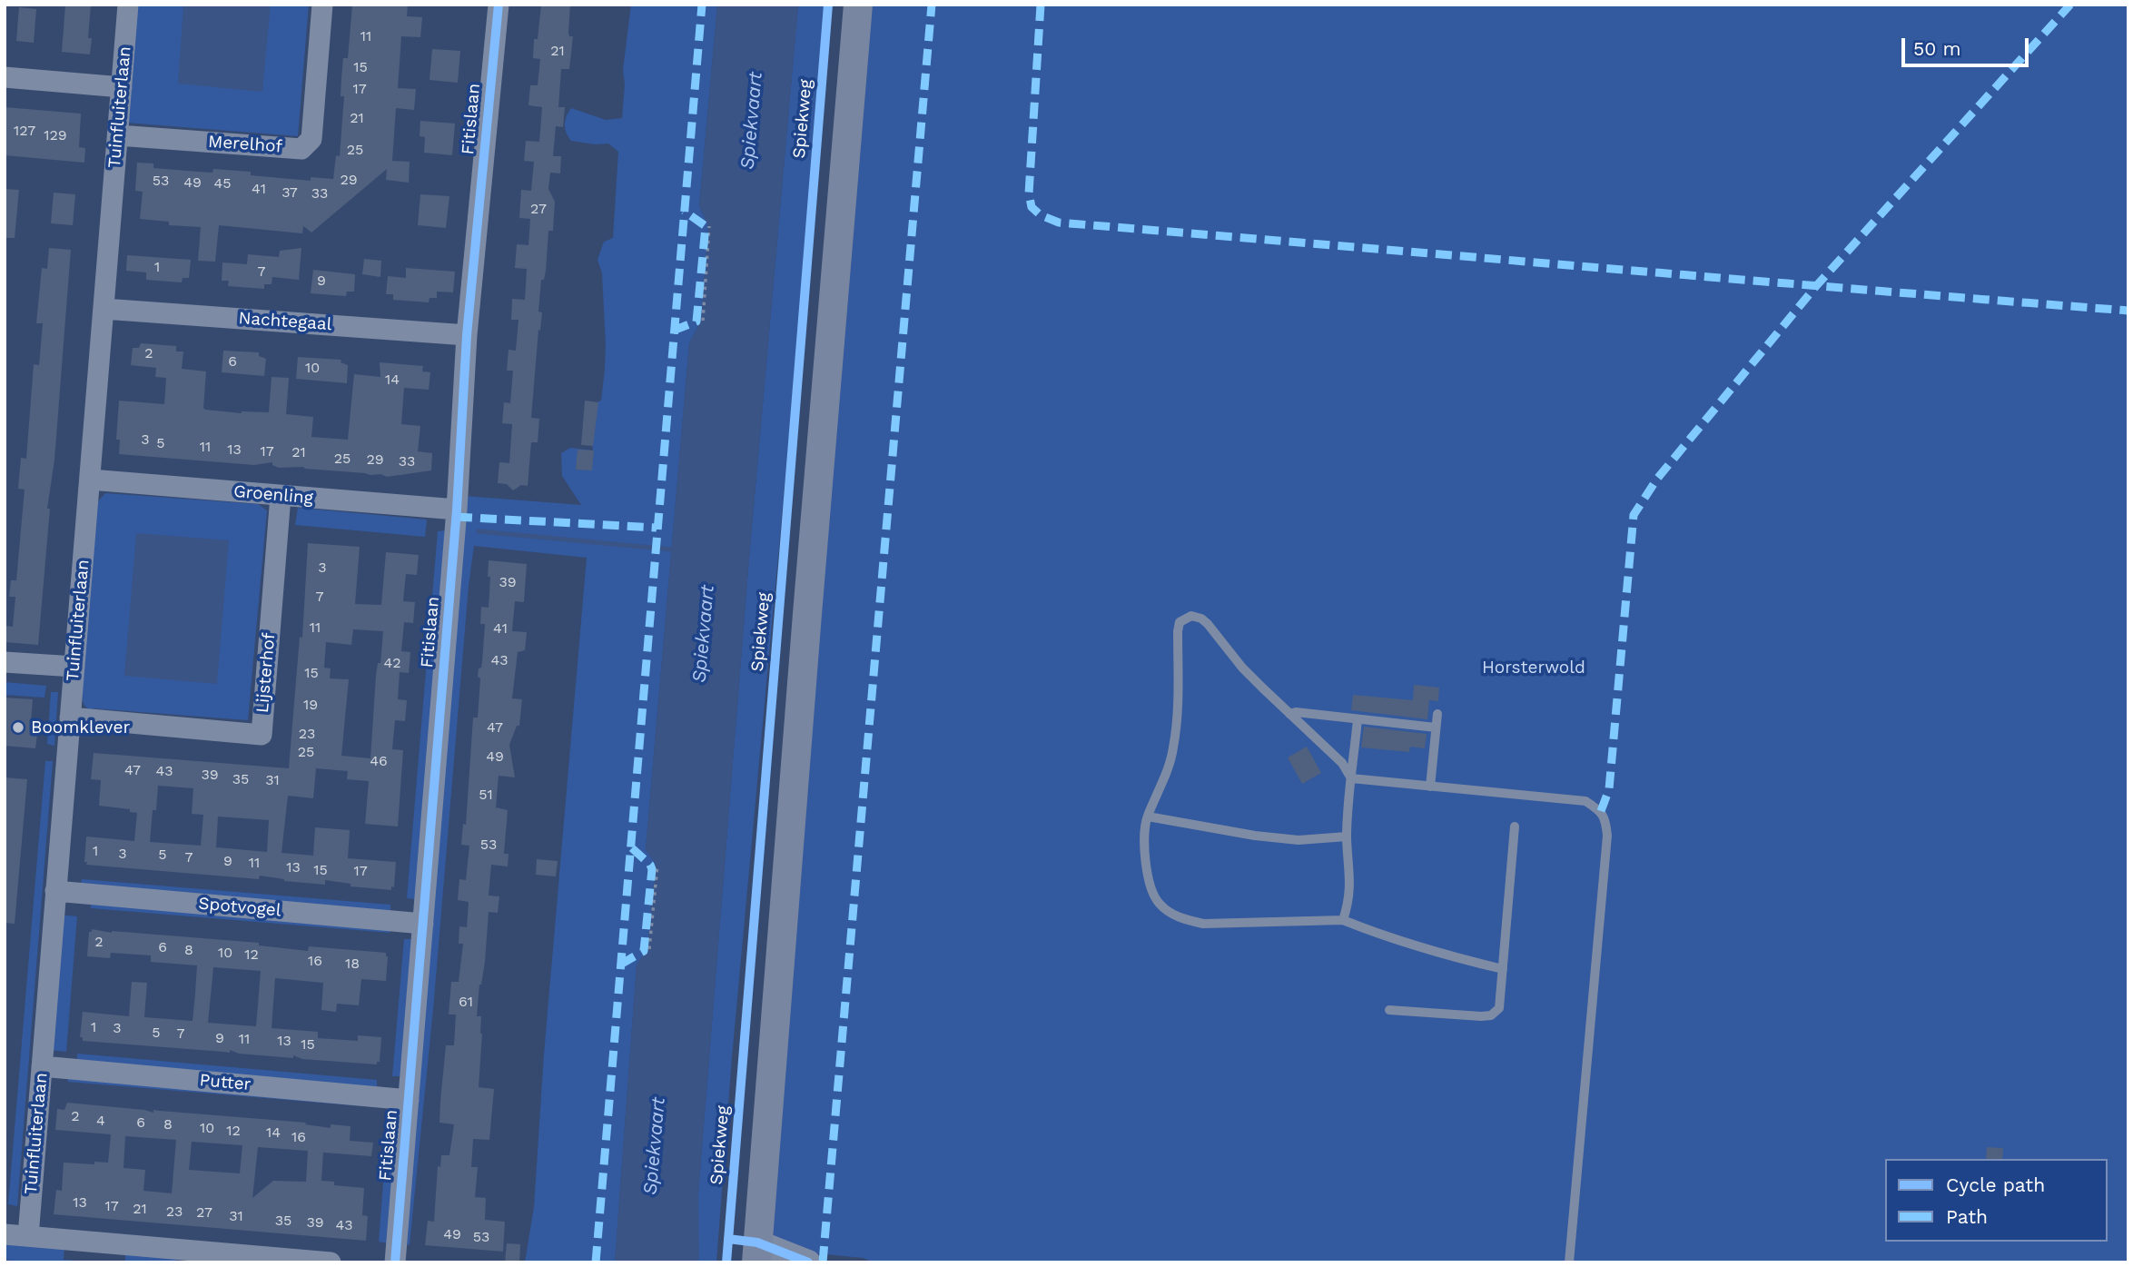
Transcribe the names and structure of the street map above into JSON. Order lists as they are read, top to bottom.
{
  "streets": {
    "street": [
      "Tuinfluiterlaan",
      "Fitislaan",
      "Merelhof",
      "Nachtegaal",
      "Groenling",
      "Lijsterhof",
      "Spotvogel",
      "Putter"
    ],
    "cycle path": ["Spiekweg"]
  },
  "crossings": [
    ["Tuinfluiterlaan", "Merelhof"],
    ["Tuinfluiterlaan", "Nachtegaal"],
    ["Tuinfluiterlaan", "Groenling"],
    ["Tuinfluiterlaan", "Lijsterhof"],
    ["Tuinfluiterlaan", "Spotvogel"],
    ["Tuinfluiterlaan", "Putter"],
    ["Fitislaan", "Nachtegaal"],
    ["Fitislaan", "Groenling"],
    ["Fitislaan", "Spotvogel"],
    ["Fitislaan", "Putter"],
    ["Groenling", "Lijsterhof"]
  ],
  "water": ["Spiekvaart"],
  "parks": ["Horsterwold"],
  "places": ["Boomklever"],
  "house_numbers": [
    "11",
    "21",
    "15",
    "17",
    "21",
    "127",
    "129",
    "25",
    "29",
    "53",
    "49",
    "45",
    "41",
    "37",
    "33",
    "27",
    "1",
    "7",
    "9",
    "2",
    "6",
    "10",
    "14",
    "3",
    "5",
    "11",
    "13",
    "17",
    "21",
    "25",
    "29",
    "33",
    "3",
    "39",
    "7",
    "11",
    "41",
    "43",
    "42",
    "15",
    "19",
    "47",
    "23",
    "25",
    "49",
    "46",
    "47",
    "43",
    "39",
    "35",
    "31",
    "51",
    "53",
    "1",
    "3",
    "5",
    "7",
    "9",
    "11",
    "13",
    "15",
    "17",
    "2",
    "6",
    "8",
    "10",
    "12",
    "16",
    "18",
    "61",
    "1",
    "3",
    "5",
    "7",
    "9",
    "11",
    "13",
    "15",
    "2",
    "4",
    "6",
    "8",
    "10",
    "12",
    "14",
    "16",
    "13",
    "17",
    "21",
    "23",
    "27",
    "31",
    "35",
    "39",
    "43",
    "49",
    "53"
  ],
  "legend": ["Cycle path", "Path"],
  "scale_bar": "50 m"
}
